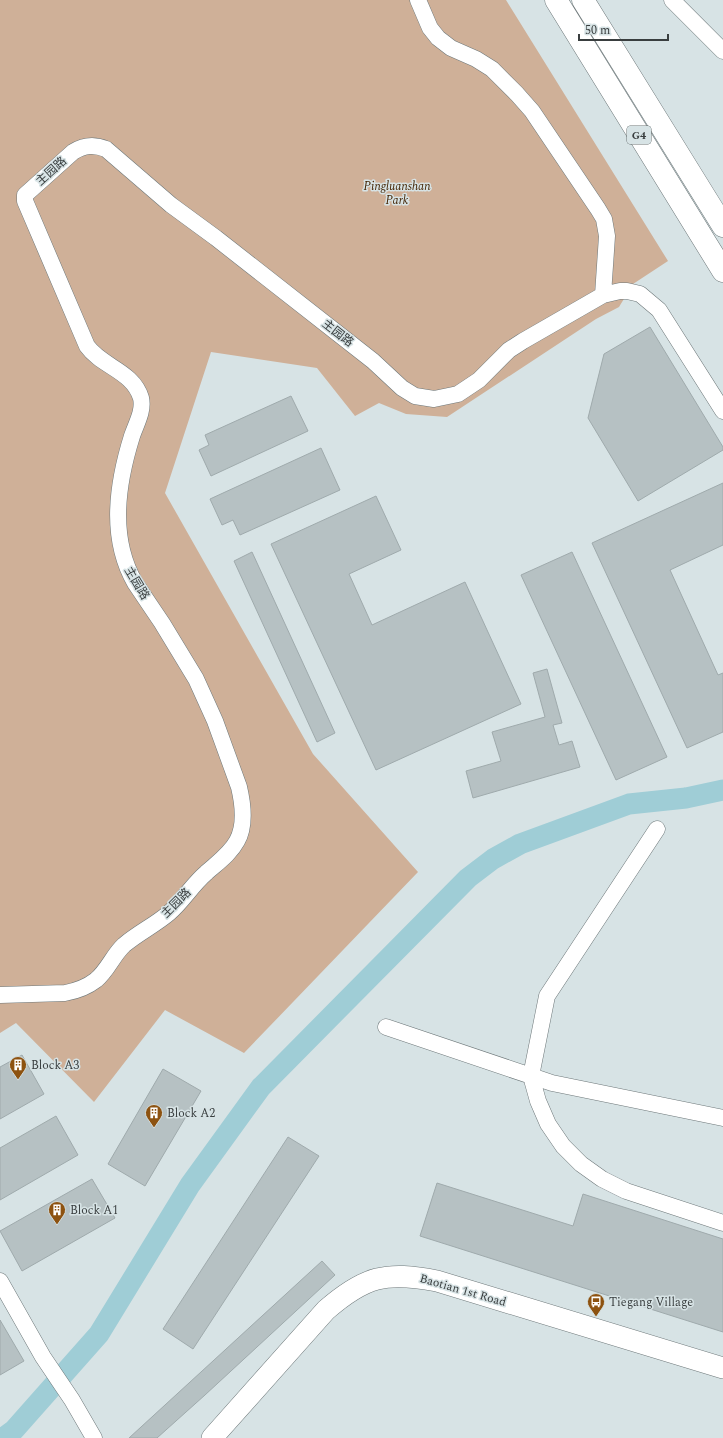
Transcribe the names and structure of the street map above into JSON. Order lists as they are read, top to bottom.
{
  "streets": {
    "highway": ["G4"],
    "main road": ["Baotian 1st Road"],
    "street": ["主园路"]
  },
  "parks": ["Pingluanshan Park"],
  "places": {
    "building": ["Block A3", "Block A2", "Block A1"],
    "bus stop": ["Tiegang Village"]
  },
  "scale_bar": "50 m"
}
